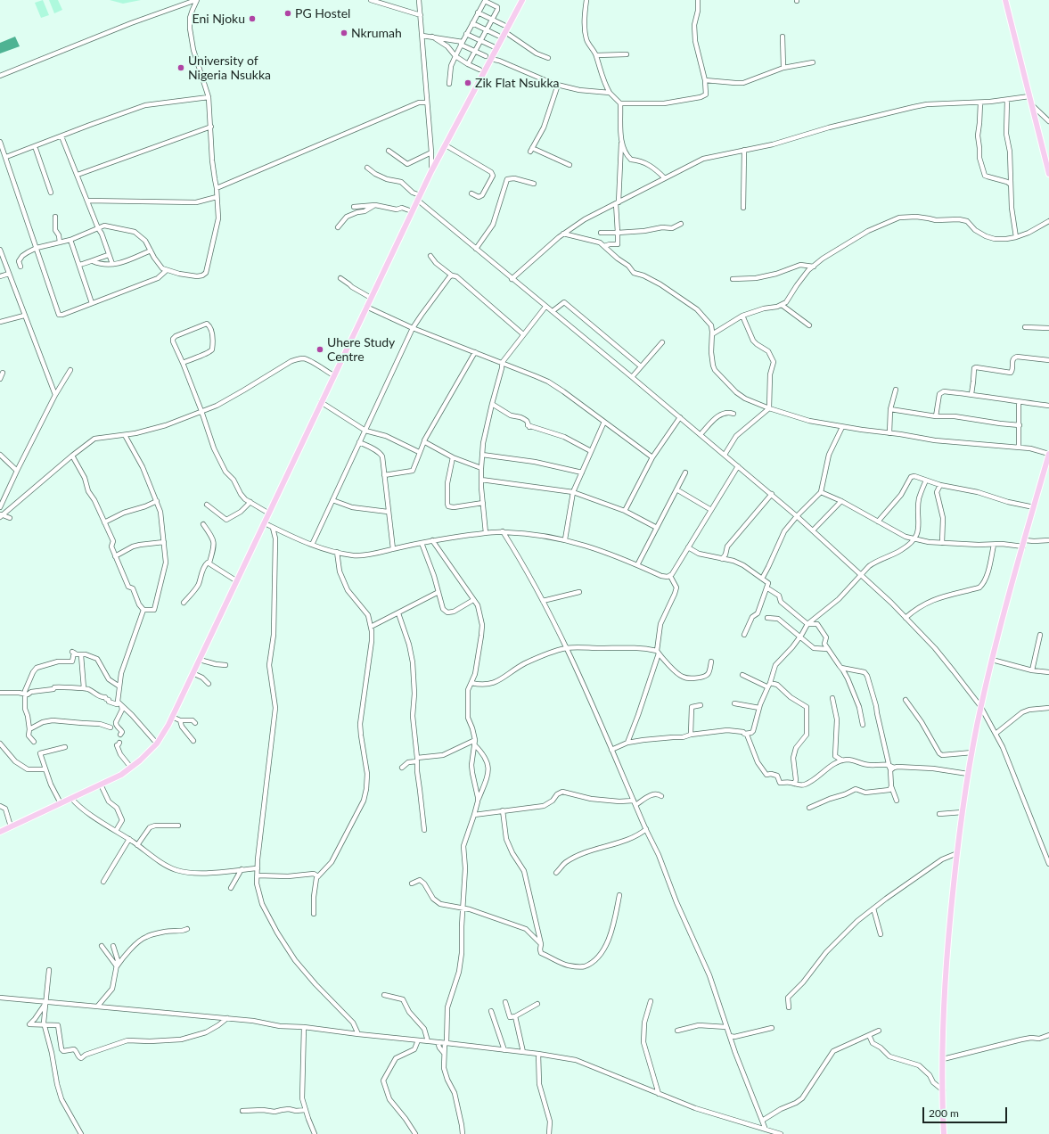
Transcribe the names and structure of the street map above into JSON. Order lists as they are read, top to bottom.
{
  "places": [
    "PG Hostel",
    "Eni Njoku",
    "Nkrumah",
    "University of Nigeria Nsukka",
    "Zik Flat Nsukka",
    "Uhere Study Centre"
  ],
  "scale_bar": "200 m"
}
